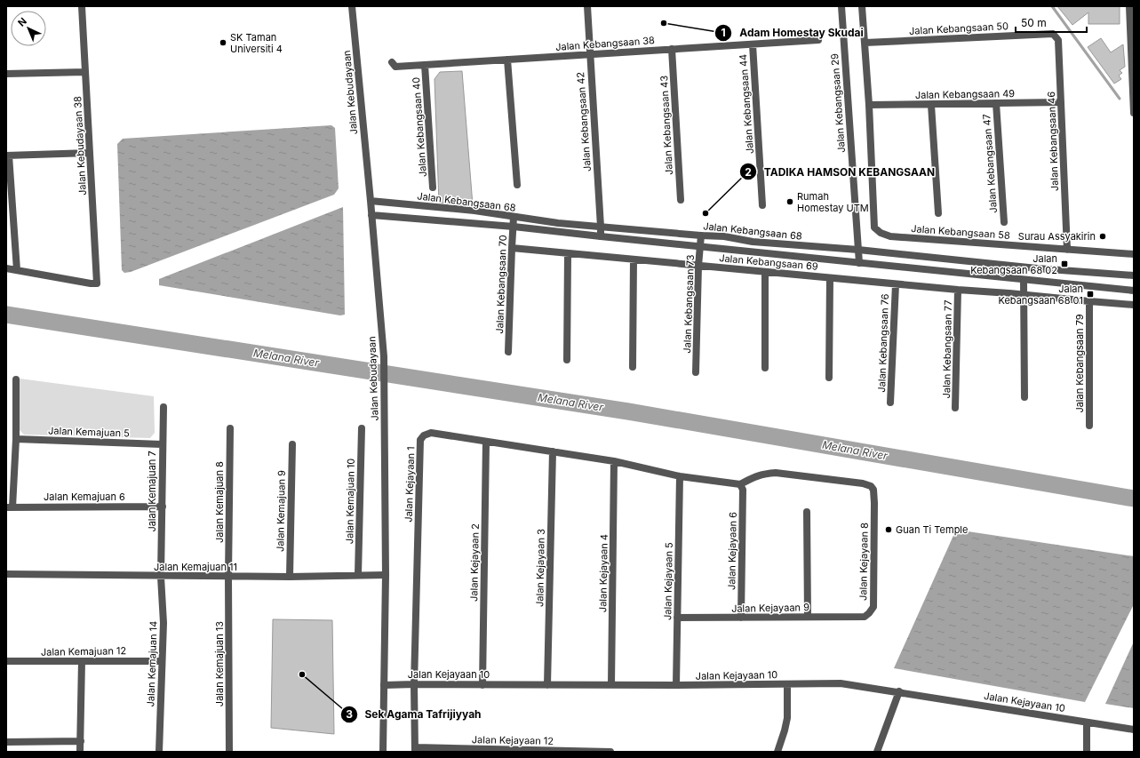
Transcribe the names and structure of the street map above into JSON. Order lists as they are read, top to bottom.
{
  "streets": {
    "street": [
      "Jalan Kebangsaan 50",
      "Jalan Kebangsaan 38",
      "Jalan Kebudayaan",
      "Jalan Kebangsaan 49",
      "Jalan Kebangsaan 29",
      "Jalan Kebangsaan 44",
      "Jalan Kebangsaan 42",
      "Jalan Kebangsaan 43",
      "Jalan Kebangsaan 40",
      "Jalan Kebangsaan 46",
      "Jalan Kebudayaan 38",
      "Jalan Kebangsaan 47",
      "Jalan Kebangsaan 68",
      "Jalan Kebangsaan 58",
      "Jalan Kebangsaan 69",
      "Jalan Kebangsaan 70",
      "Jalan Kebangsaan 73",
      "Jalan Kebangsaan 76",
      "Jalan Kebangsaan 77",
      "Jalan Kebangsaan 79",
      "Jalan Kemajuan 5",
      "Jalan Kejayaan 1",
      "Jalan Kemajuan 7",
      "Jalan Kemajuan 6",
      "Jalan Kemajuan 10",
      "Jalan Kemajuan 8",
      "Jalan Kemajuan 9",
      "Jalan Kejayaan 6",
      "Jalan Kejayaan 8",
      "Jalan Kejayaan 2",
      "Jalan Kemajuan 11",
      "Jalan Kejayaan 3",
      "Jalan Kejayaan 4",
      "Jalan Kejayaan 5",
      "Jalan Kejayaan 9",
      "Jalan Kemajuan 12",
      "Jalan Kemajuan 14",
      "Jalan Kemajuan 13",
      "Jalan Kejayaan 10",
      "Jalan Kejayaan 12"
    ]
  },
  "crossings": [
    ["Jalan Kebangsaan 50", "Jalan Kebangsaan 46"],
    ["Jalan Kebangsaan 38", "Jalan Kebangsaan 44"],
    ["Jalan Kebangsaan 38", "Jalan Kebangsaan 42"],
    ["Jalan Kebangsaan 38", "Jalan Kebangsaan 43"],
    ["Jalan Kebangsaan 38", "Jalan Kebangsaan 40"],
    ["Jalan Kebudayaan", "Jalan Kebangsaan 68"],
    ["Jalan Kebudayaan", "Jalan Kemajuan 11"],
    ["Jalan Kebudayaan", "Jalan Kejayaan 10"],
    ["Jalan Kebangsaan 49", "Jalan Kebangsaan 46"],
    ["Jalan Kebangsaan 49", "Jalan Kebangsaan 47"],
    ["Jalan Kebangsaan 49", "Jalan Kebangsaan 58"],
    ["Jalan Kebangsaan 29", "Jalan Kebangsaan 68"],
    ["Jalan Kebangsaan 42", "Jalan Kebangsaan 68"],
    ["Jalan Kebangsaan 46", "Jalan Kebangsaan 58"],
    ["Jalan Kebangsaan 68", "Jalan Kebangsaan 70"],
    ["Jalan Kebangsaan 68", "Jalan Kebangsaan 73"],
    ["Jalan Kebangsaan 69", "Jalan Kebangsaan 70"],
    ["Jalan Kebangsaan 69", "Jalan Kebangsaan 73"],
    ["Jalan Kebangsaan 69", "Jalan Kebangsaan 76"],
    ["Jalan Kebangsaan 69", "Jalan Kebangsaan 77"],
    ["Jalan Kebangsaan 69", "Jalan Kebangsaan 79"],
    ["Jalan Kemajuan 5", "Jalan Kemajuan 7"],
    ["Jalan Kejayaan 1", "Jalan Kejayaan 2"],
    ["Jalan Kejayaan 1", "Jalan Kejayaan 3"],
    ["Jalan Kejayaan 1", "Jalan Kejayaan 4"],
    ["Jalan Kejayaan 1", "Jalan Kejayaan 5"],
    ["Jalan Kejayaan 1", "Jalan Kejayaan 10"],
    ["Jalan Kemajuan 7", "Jalan Kemajuan 6"],
    ["Jalan Kemajuan 7", "Jalan Kemajuan 11"],
    ["Jalan Kemajuan 7", "Jalan Kemajuan 14"],
    ["Jalan Kemajuan 10", "Jalan Kemajuan 11"],
    ["Jalan Kemajuan 8", "Jalan Kemajuan 11"],
    ["Jalan Kemajuan 8", "Jalan Kemajuan 13"],
    ["Jalan Kemajuan 9", "Jalan Kemajuan 11"],
    ["Jalan Kejayaan 6", "Jalan Kejayaan 8"],
    ["Jalan Kejayaan 6", "Jalan Kejayaan 9"],
    ["Jalan Kejayaan 8", "Jalan Kejayaan 9"],
    ["Jalan Kejayaan 2", "Jalan Kejayaan 10"],
    ["Jalan Kemajuan 11", "Jalan Kemajuan 14"],
    ["Jalan Kemajuan 11", "Jalan Kemajuan 13"],
    ["Jalan Kejayaan 3", "Jalan Kejayaan 10"],
    ["Jalan Kejayaan 4", "Jalan Kejayaan 10"],
    ["Jalan Kejayaan 5", "Jalan Kejayaan 9"],
    ["Jalan Kejayaan 5", "Jalan Kejayaan 10"],
    ["Jalan Kemajuan 12", "Jalan Kemajuan 14"]
  ],
  "water": ["Melana River"],
  "places": {
    "other": [
      "Adam Homestay Skudai",
      "SK Taman Universiti 4",
      "Rumah Homestay UTM",
      "TADIKA HAMSON KEBANGSAAN",
      "Surau Assyakirin",
      "Guan Ti Temple",
      "Sek Agama Tafrijiyyah"
    ],
    "transit": ["Jalan Kebangsaan 68 02", "Jalan Kebangsaan 68 01"]
  },
  "scale_bar": "50 m",
  "north": "top left"
}
